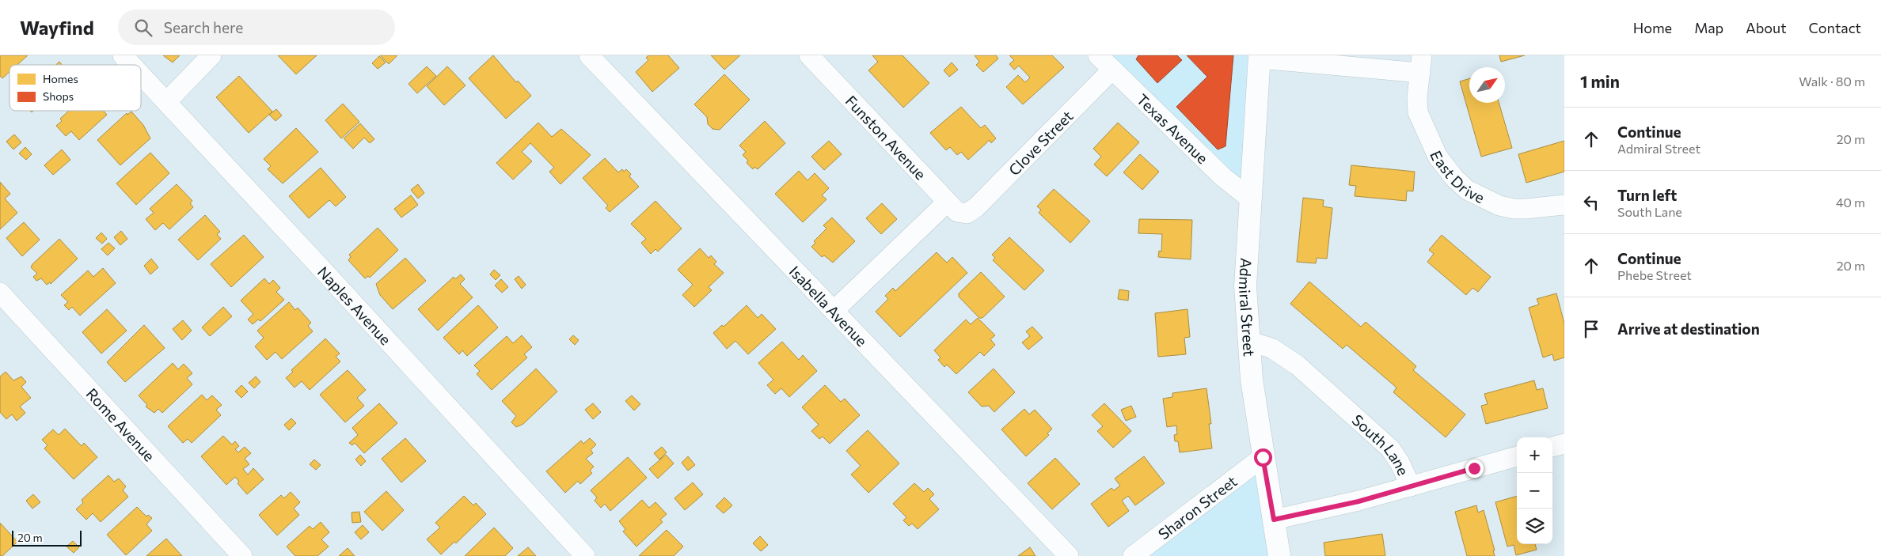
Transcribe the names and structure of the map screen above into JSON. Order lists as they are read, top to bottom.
{
  "streets": {
    "main road": ["Admiral Street"],
    "street": [
      "Texas Avenue",
      "Funston Avenue",
      "Clove Street",
      "East Drive",
      "Naples Avenue",
      "Isabella Avenue",
      "Rome Avenue",
      "South Lane",
      "Sharon Street"
    ]
  },
  "crossings": [
    ["Texas Avenue", "Clove Street"],
    ["Texas Avenue", "Admiral Street"],
    ["Funston Avenue", "Clove Street"],
    ["Admiral Street", "South Lane"],
    ["Admiral Street", "Sharon Street"]
  ],
  "legend": ["Homes", "Shops"],
  "scale_bar": "20 m",
  "north": "top right",
  "page": {
    "header": "Wayfind",
    "search": "Search here",
    "nav": [
      "Home",
      "Map",
      "About",
      "Contact"
    ],
    "heading": ["1 min", "Walk · 80 m"],
    "list": [
      ["Continue", "Admiral Street", "20 m"],
      ["Turn left", "South Lane", "40 m"],
      ["Continue", "Phebe Street", "20 m"],
      "Arrive at destination"
    ],
    "map_buttons": ["+", "−"],
    "scale": "20 m"
  }
}
